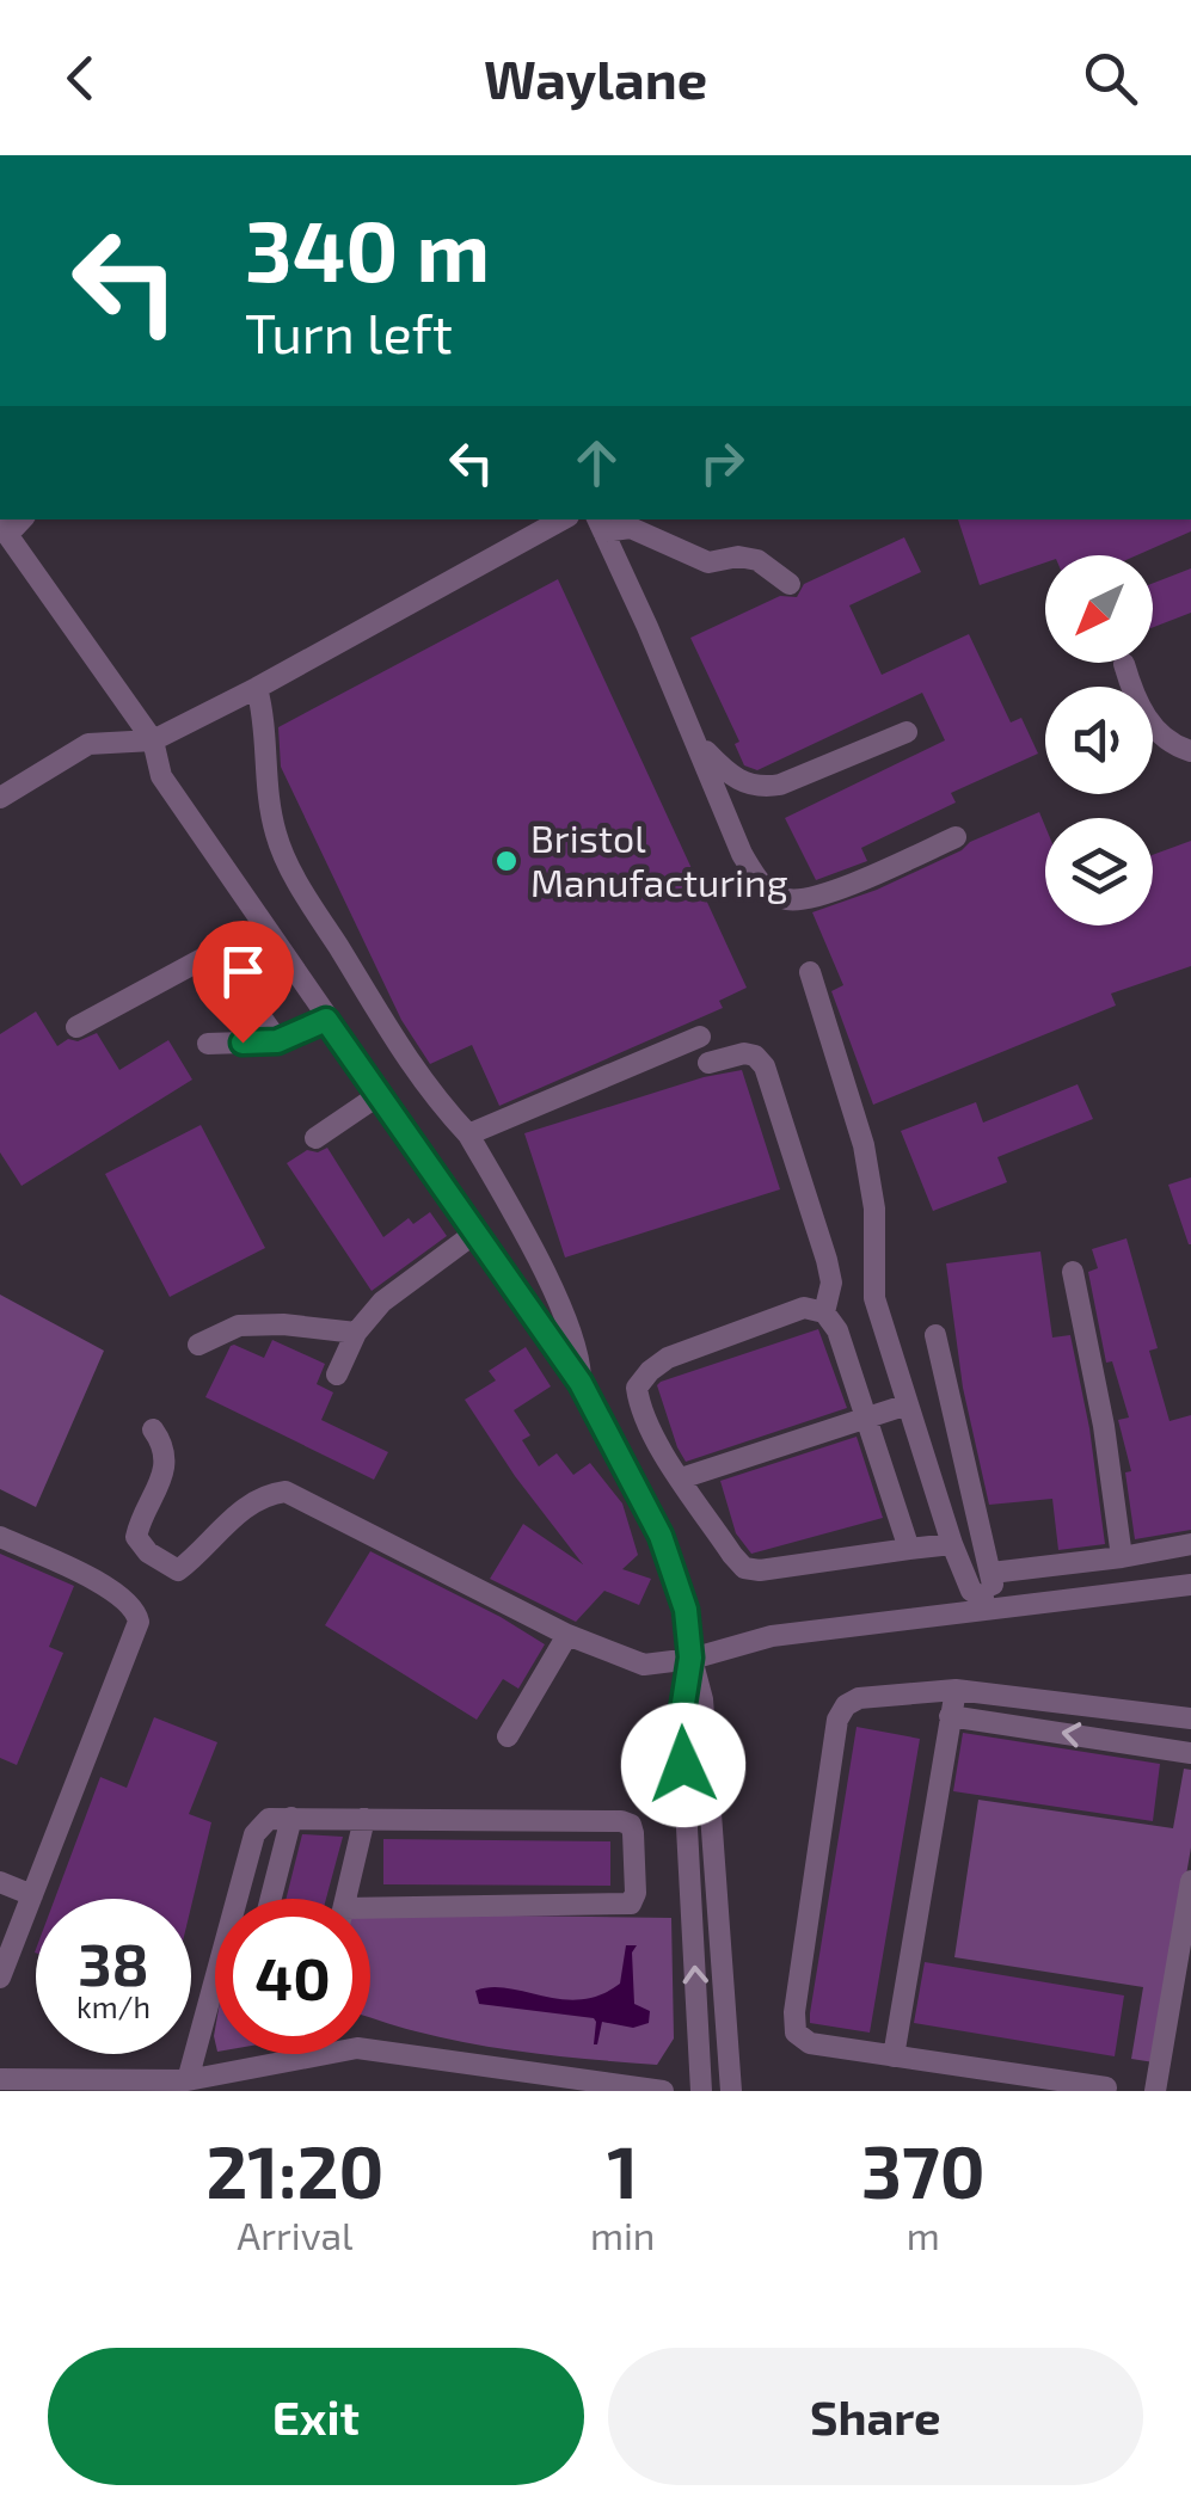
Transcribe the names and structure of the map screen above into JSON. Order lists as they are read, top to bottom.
{
  "places": ["Bristol Manufacturing"],
  "north": "bottom left",
  "page": {
    "header": "Waylane",
    "turn": ["340 m", "Turn left"],
    "speed": "38 km/h",
    "limit": "40",
    "eta": [
      "21:20",
      "Arrival",
      "1",
      "min",
      "370",
      "m"
    ],
    "buttons": ["Exit", "Share"]
  }
}
